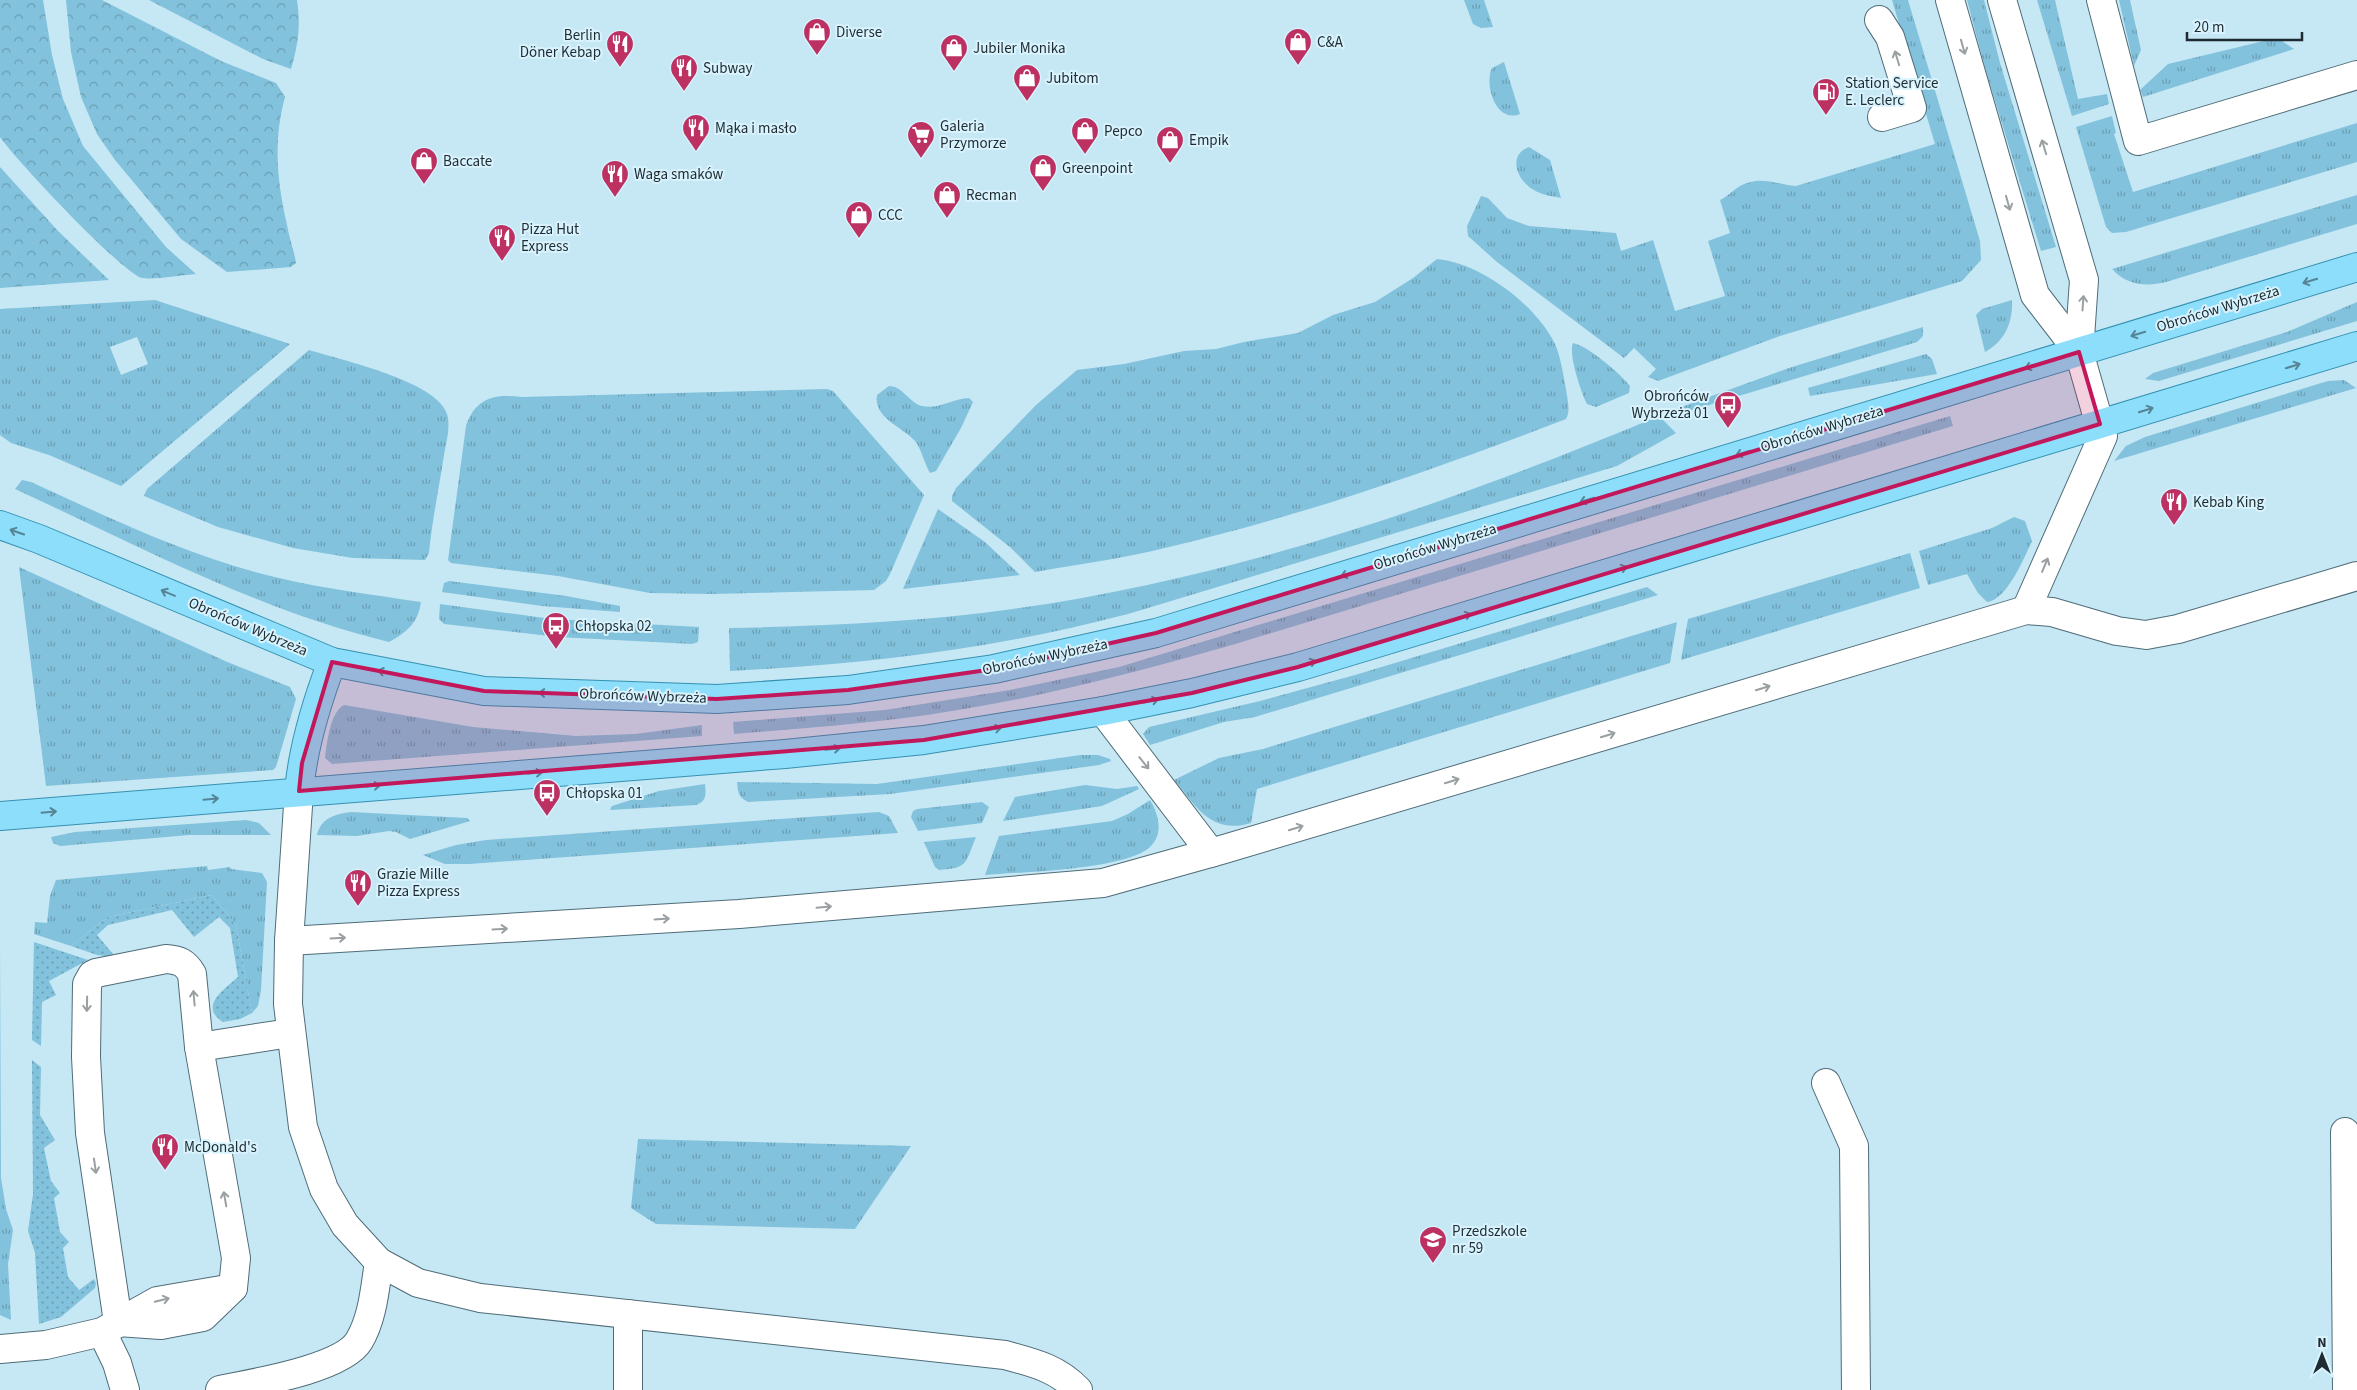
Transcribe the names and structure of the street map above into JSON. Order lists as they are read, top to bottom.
{
  "streets": {
    "main road": ["Obrońców Wybrzeża"]
  },
  "places": {
    "shop": [
      "Diverse",
      "C&A",
      "Jubiler Monika",
      "Jubitom",
      "Pepco",
      "Empik",
      "Baccate",
      "Greenpoint",
      "Recman",
      "CCC"
    ],
    "restaurant": [
      "Berlin Döner Kebap",
      "Subway",
      "Mąka i masło",
      "Waga smaków",
      "Pizza Hut Express",
      "Kebab King",
      "Grazie Mille Pizza Express",
      "McDonald's"
    ],
    "fuel station": ["Station Service E. Leclerc"],
    "supermarket": ["Galeria Przymorze"],
    "bus stop": ["Obrońców Wybrzeża 01", "Chłopska 02", "Chłopska 01"],
    "school or university": ["Przedszkole nr 59"]
  },
  "scale_bar": "20 m",
  "north": "top"
}
